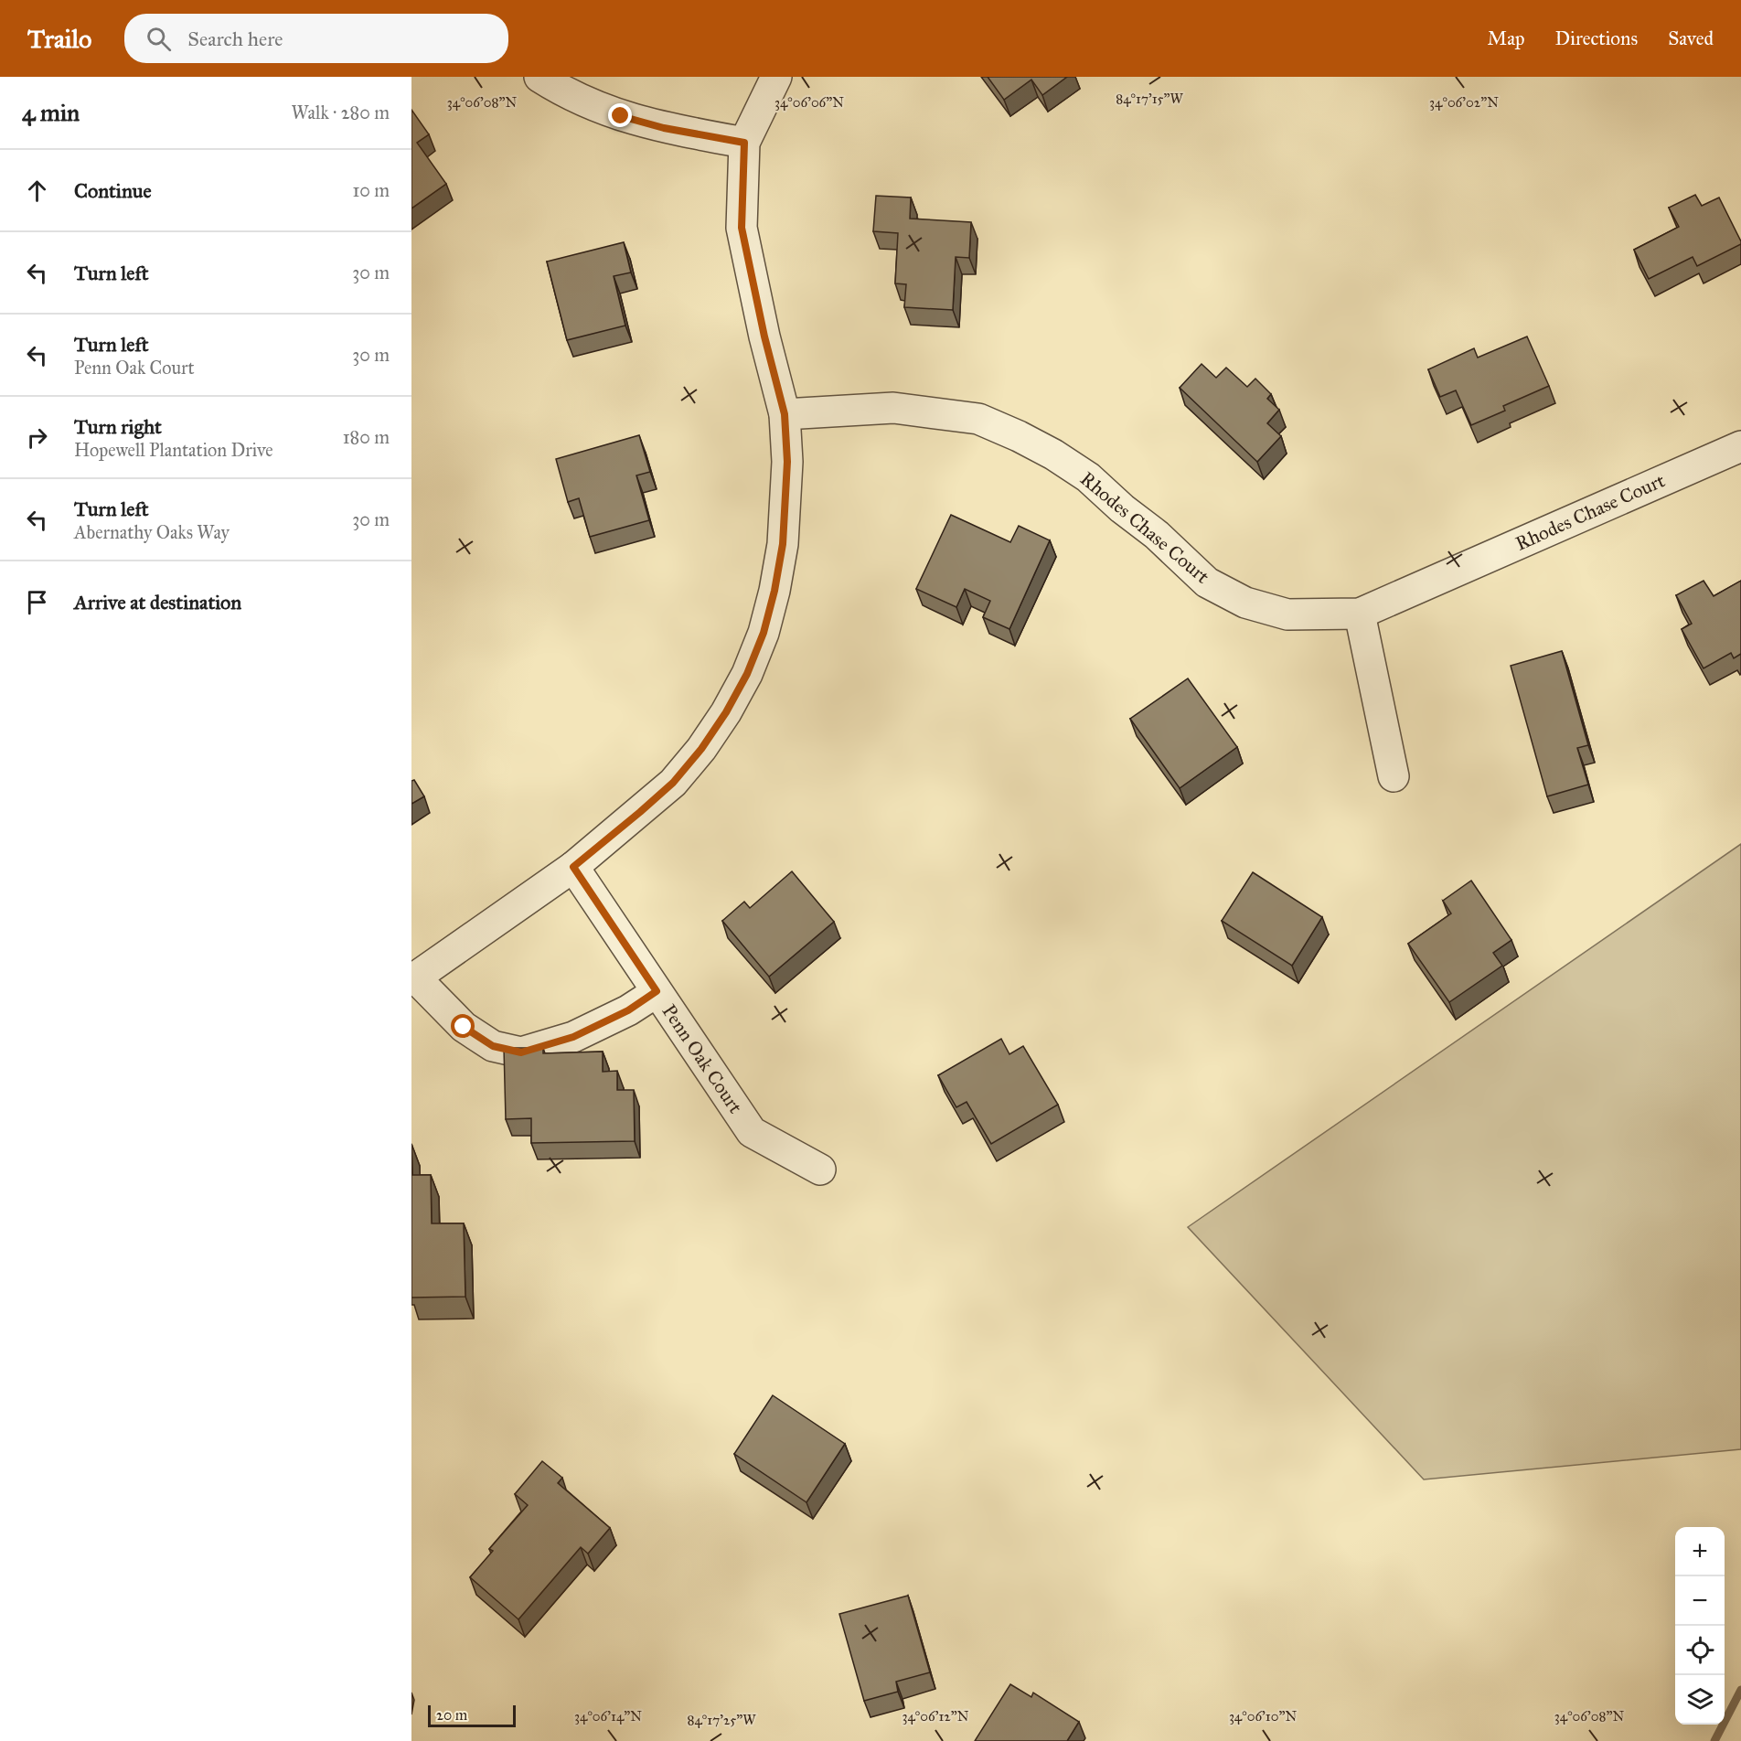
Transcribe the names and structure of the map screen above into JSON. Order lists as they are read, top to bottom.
{
  "streets": {
    "street": ["Rhodes Chase Court", "Penn Oak Court"]
  },
  "scale_bar": "20 m",
  "page": {
    "header": "Trailo",
    "search": "Search here",
    "nav": ["Map", "Directions", "Saved"],
    "heading": ["4 min", "Walk · 280 m"],
    "list": [
      ["Continue", "10 m"],
      ["Turn left", "30 m"],
      ["Turn left", "Penn Oak Court", "30 m"],
      ["Turn right", "Hopewell Plantation Drive", "180 m"],
      ["Turn left", "Abernathy Oaks Way", "30 m"],
      "Arrive at destination"
    ],
    "map_buttons": ["+", "−"],
    "scale": "20 m"
  },
  "coordinates": [
    "84°17'15\"W",
    "34°06'08\"N",
    "34°06'06\"N",
    "34°06'02\"N",
    "34°06'14\"N",
    "34°06'12\"N",
    "34°06'10\"N",
    "84°17'25\"W"
  ]
}
